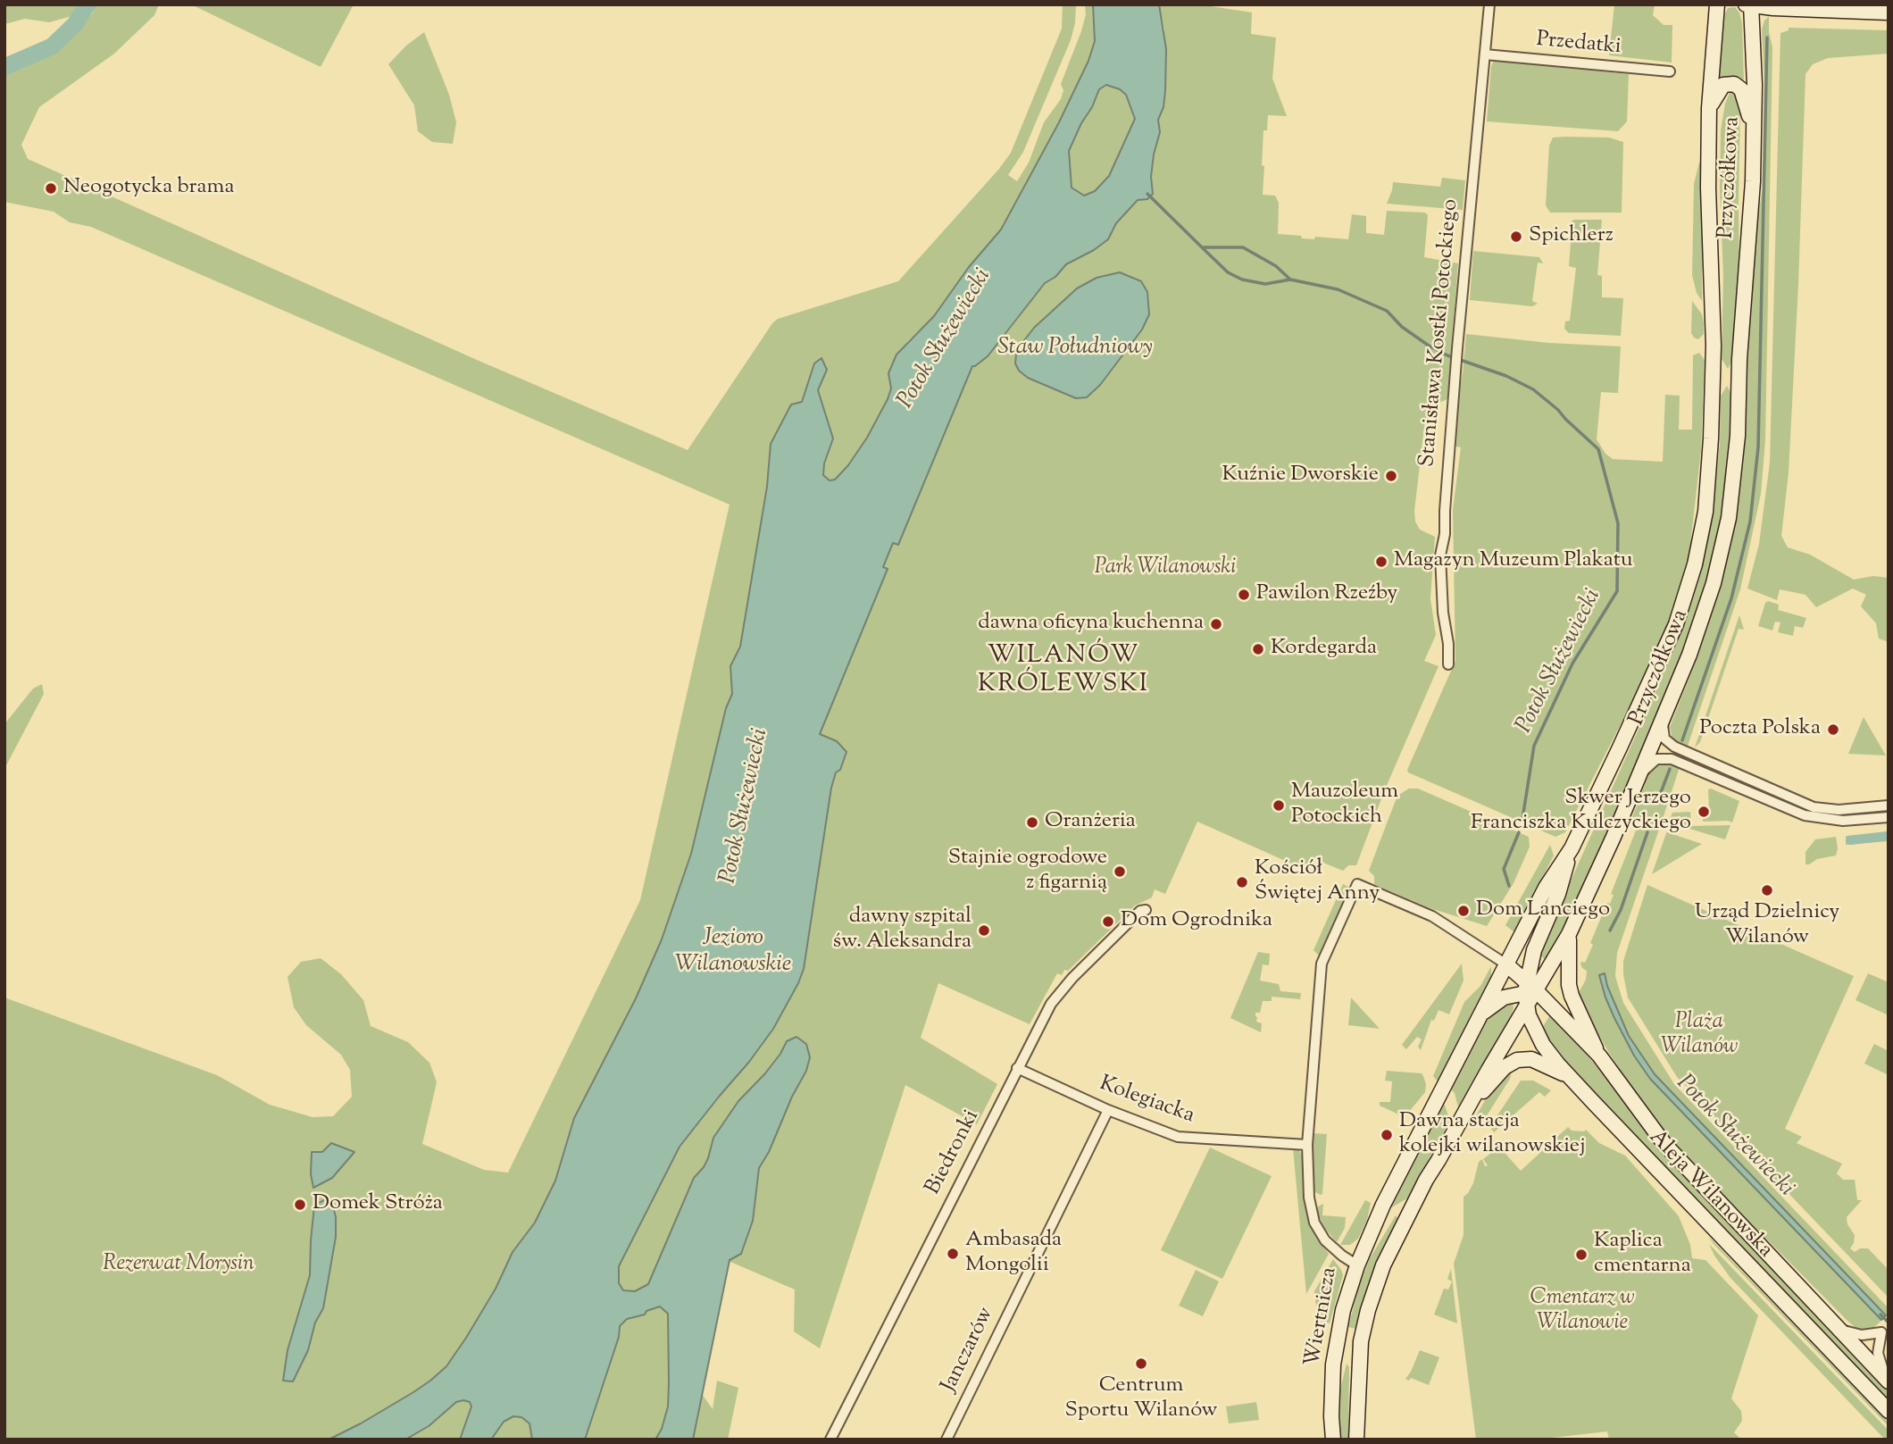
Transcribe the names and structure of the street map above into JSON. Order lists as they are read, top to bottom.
{
  "streets": {
    "main road": ["Przyczółkowa", "Aleja Wilanowska", "Wiertnicza"],
    "street": [
      "Przedatki",
      "Stanisława Kostki Potockiego",
      "Kolegiacka",
      "Biedronki",
      "Janczarów"
    ]
  },
  "crossings": [
    ["Przedatki", "Stanisława Kostki Potockiego"],
    ["Przyczółkowa", "Aleja Wilanowska"],
    ["Przyczółkowa", "Wiertnicza"],
    ["Kolegiacka", "Biedronki"],
    ["Kolegiacka", "Wiertnicza"],
    ["Kolegiacka", "Janczarów"]
  ],
  "districts": ["WILANÓW KRÓLEWSKI"],
  "water": ["Potok Służewiecki", "Staw Południowy", "Jezioro Wilanowskie"],
  "parks": [
    "Park Wilanowski",
    "Plaża Wilanów",
    "Rezerwat Morysin",
    "Cmentarz w Wilanowie"
  ],
  "places": [
    "Neogotycka brama",
    "Spichlerz",
    "Kuźnie Dworskie",
    "Magazyn Muzeum Plakatu",
    "Pawilon Rzeźby",
    "dawna oficyna kuchenna",
    "Kordegarda",
    "Poczta Polska",
    "Mauzoleum Potockich",
    "Skwer Jerzego Franciszka Kulczyckiego",
    "Oranżeria",
    "Stajnie ogrodowe z figarnią",
    "Kościół Świętej Anny",
    "Urząd Dzielnicy Wilanów",
    "Dom Lanciego",
    "Dom Ogrodnika",
    "dawny szpital św. Aleksandra",
    "Dawna stacja kolejki wilanowskiej",
    "Domek Stróża",
    "Ambasada Mongolii",
    "Kaplica cmentarna",
    "Centrum Sportu Wilanów"
  ]
}
